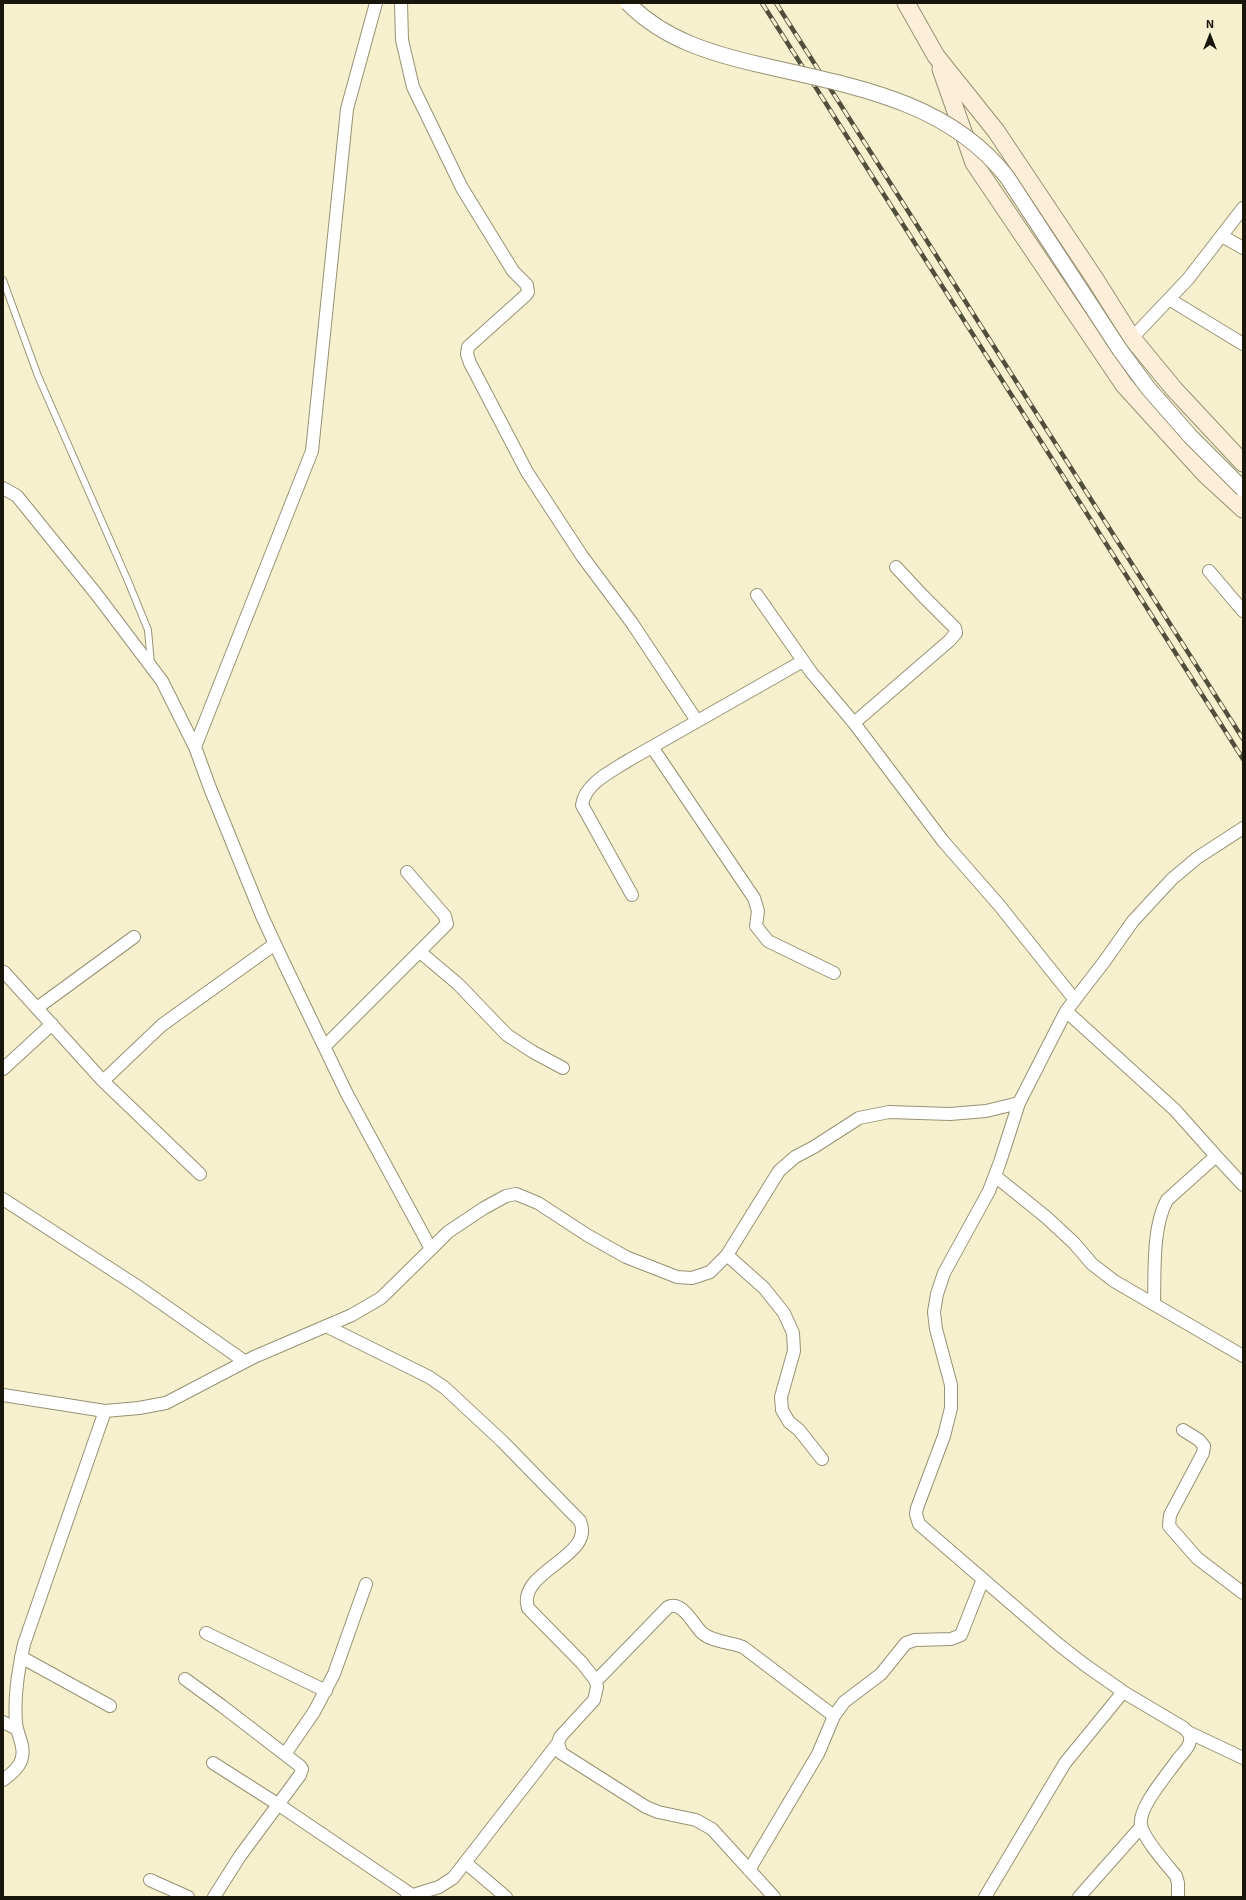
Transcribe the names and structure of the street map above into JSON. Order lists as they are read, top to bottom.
{
  "north": "top"
}
